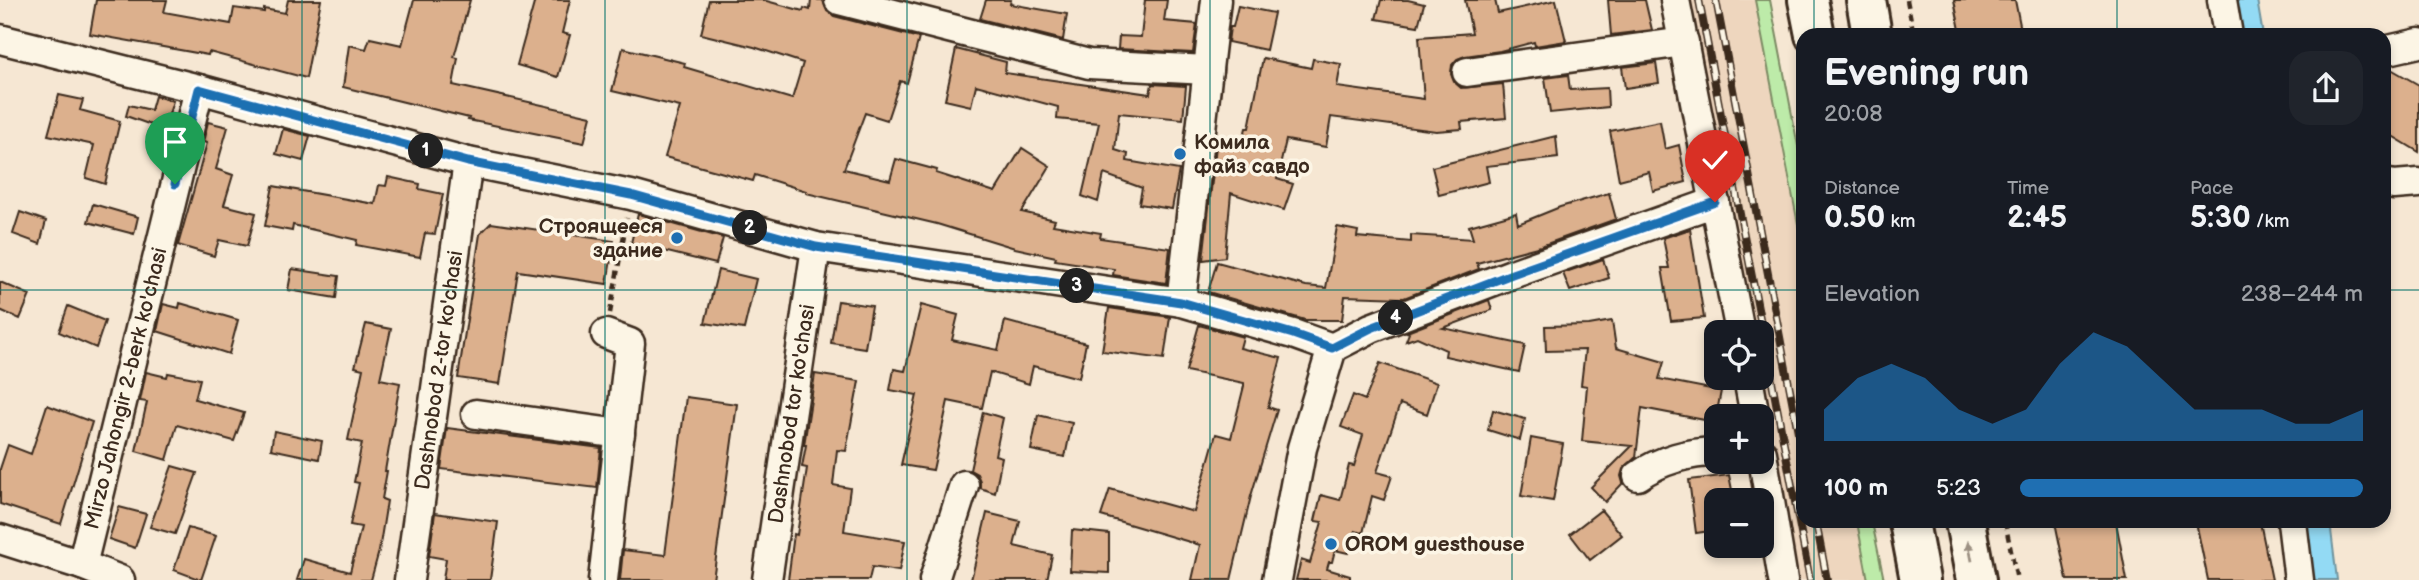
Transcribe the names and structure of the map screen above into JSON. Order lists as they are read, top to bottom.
{
  "streets": {
    "street": ["Dashnobod 2-tor ko'chasi", "Mirzo Jahongir 2-berk ko'chasi", "Dashnobod tor ko'chasi"]
  },
  "places": ["Комила файз савдо", "Строящееся здание", "OROM guesthouse"],
  "page": {
    "heading": ["Evening run", "20:08"],
    "pins": [
      "1",
      "2",
      "3",
      "4"
    ],
    "stats": [
      ["Distance", "0.50 km"],
      ["Time", "2:45"],
      ["Pace", "5:30 /km"]
    ],
    "chart": ["Elevation", "238–244 m"],
    "map_buttons": ["+", "−"],
    "list": [
      {
        "name": "100 m",
        "note": "5:23"
      }
    ]
  }
}
